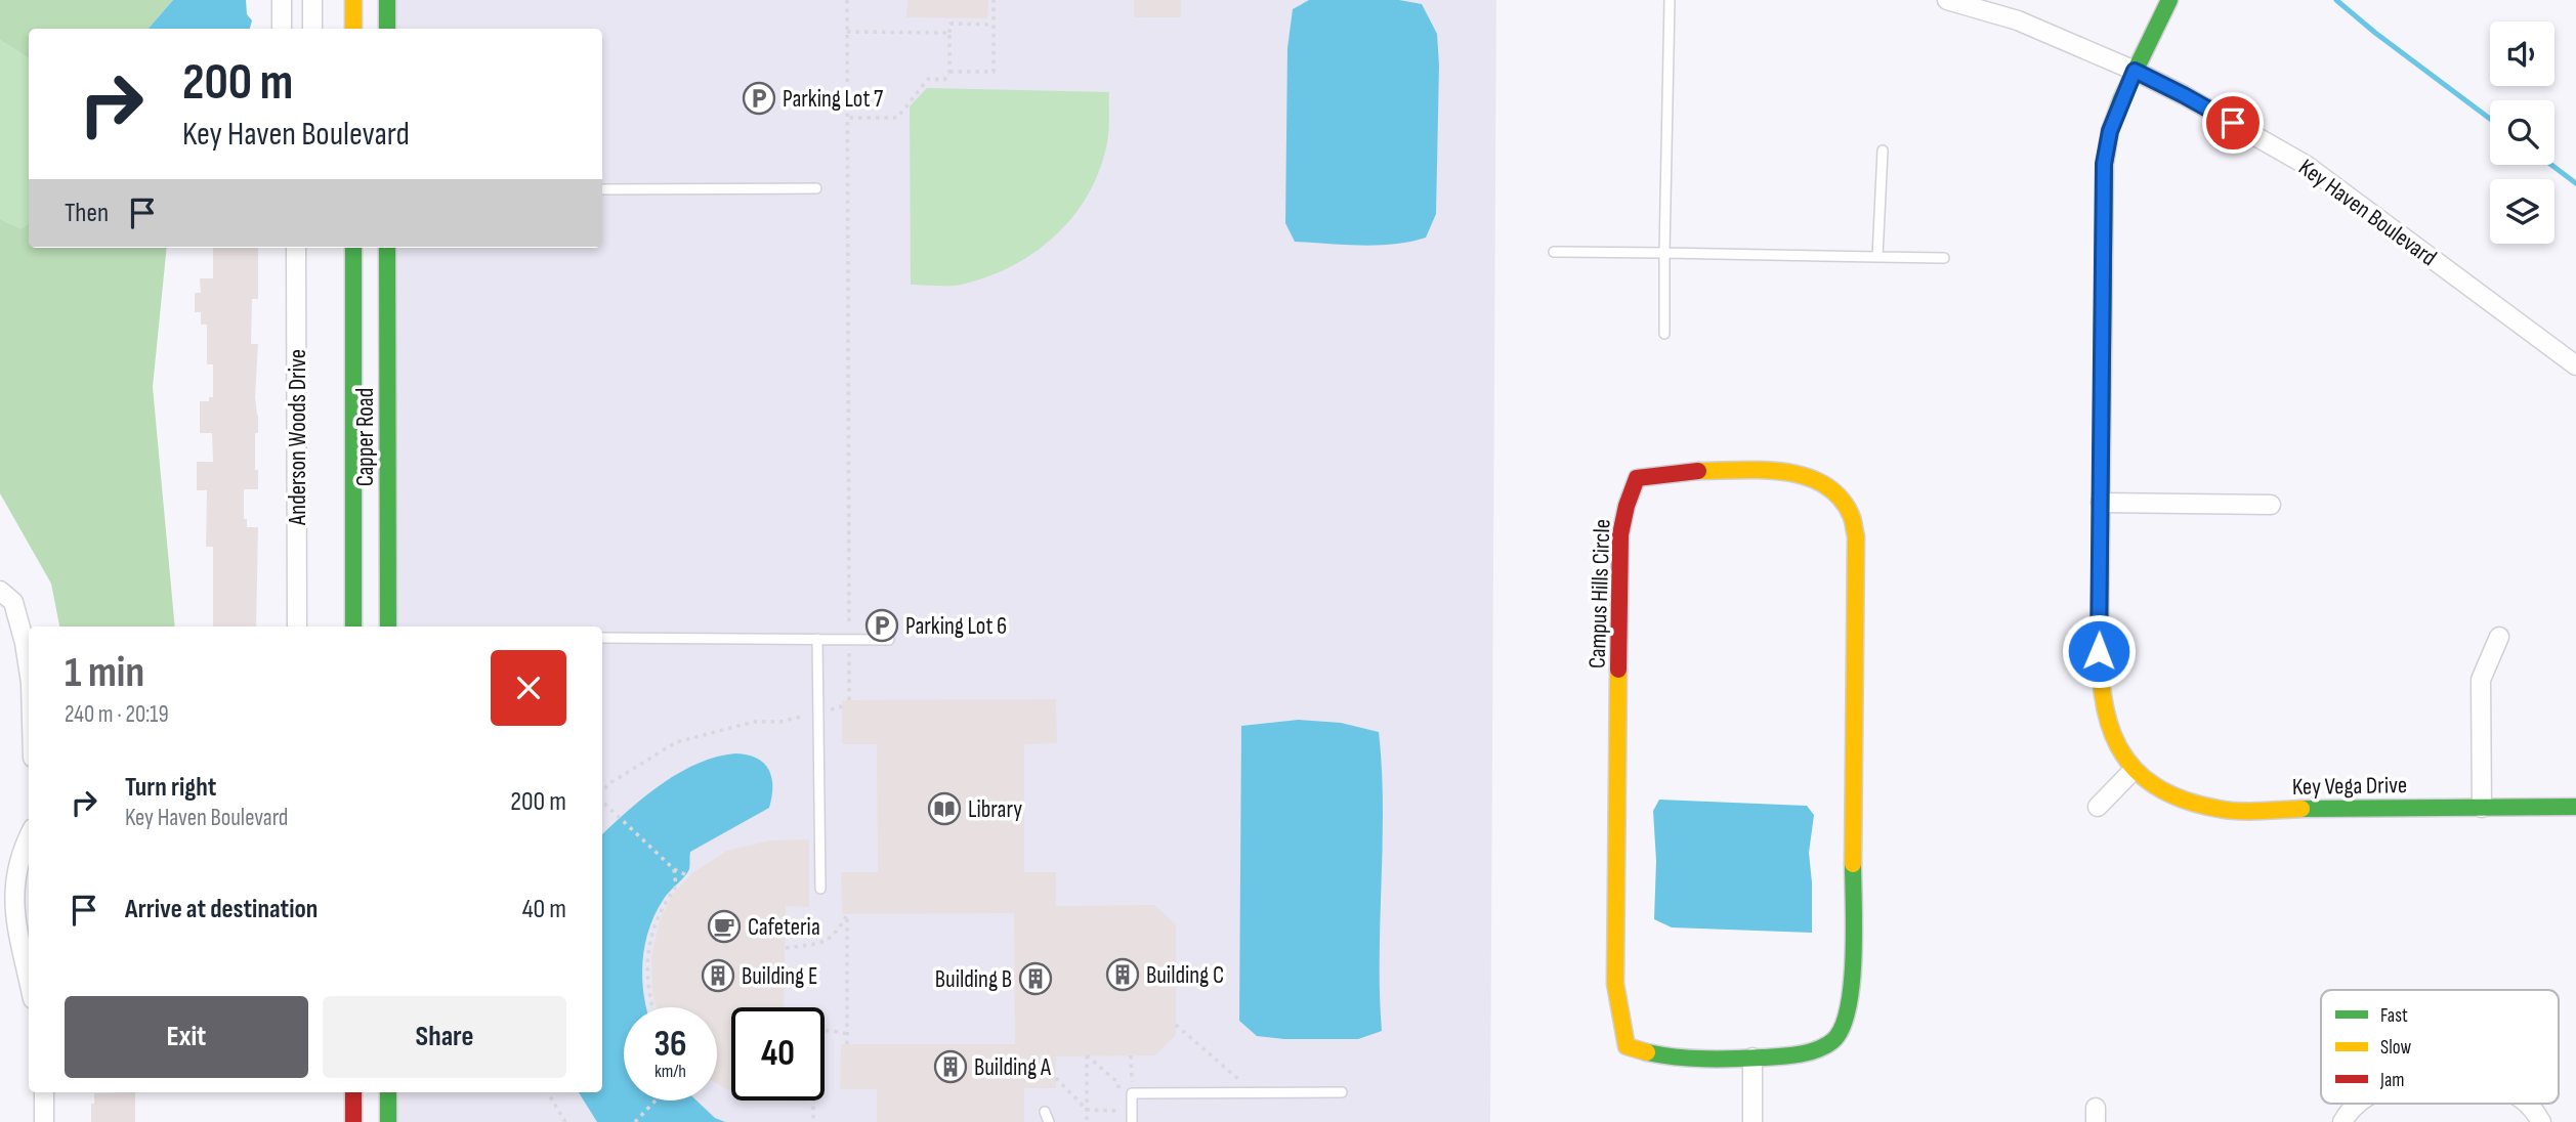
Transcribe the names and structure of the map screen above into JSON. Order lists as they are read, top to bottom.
{
  "streets": {
    "street": [
      "Key Haven Boulevard",
      "Anderson Woods Drive",
      "Capper Road",
      "Campus Hills Circle",
      "Key Vega Drive"
    ]
  },
  "crossings": [
    ["Key Haven Boulevard", "Key Vega Drive"]
  ],
  "places": {
    "parking": ["Parking Lot 7", "Parking Lot 6"],
    "library": ["Library"],
    "cafe": ["Cafeteria"],
    "building": [
      "Building C",
      "Building E",
      "Building B",
      "Building A"
    ]
  },
  "legend": ["Fast", "Slow", "Jam"],
  "page": {
    "turn": ["200 m", "Key Haven Boulevard"],
    "then": "Then",
    "heading": ["1 min", "240 m · 20:19"],
    "list": [
      {
        "name": "Turn right",
        "note": "Key Haven Boulevard",
        "value": "200 m"
      },
      {
        "name": "Arrive at destination",
        "value": "40 m"
      }
    ],
    "buttons": ["Exit", "Share"],
    "speed": "36 km/h",
    "limit": "40"
  }
}
